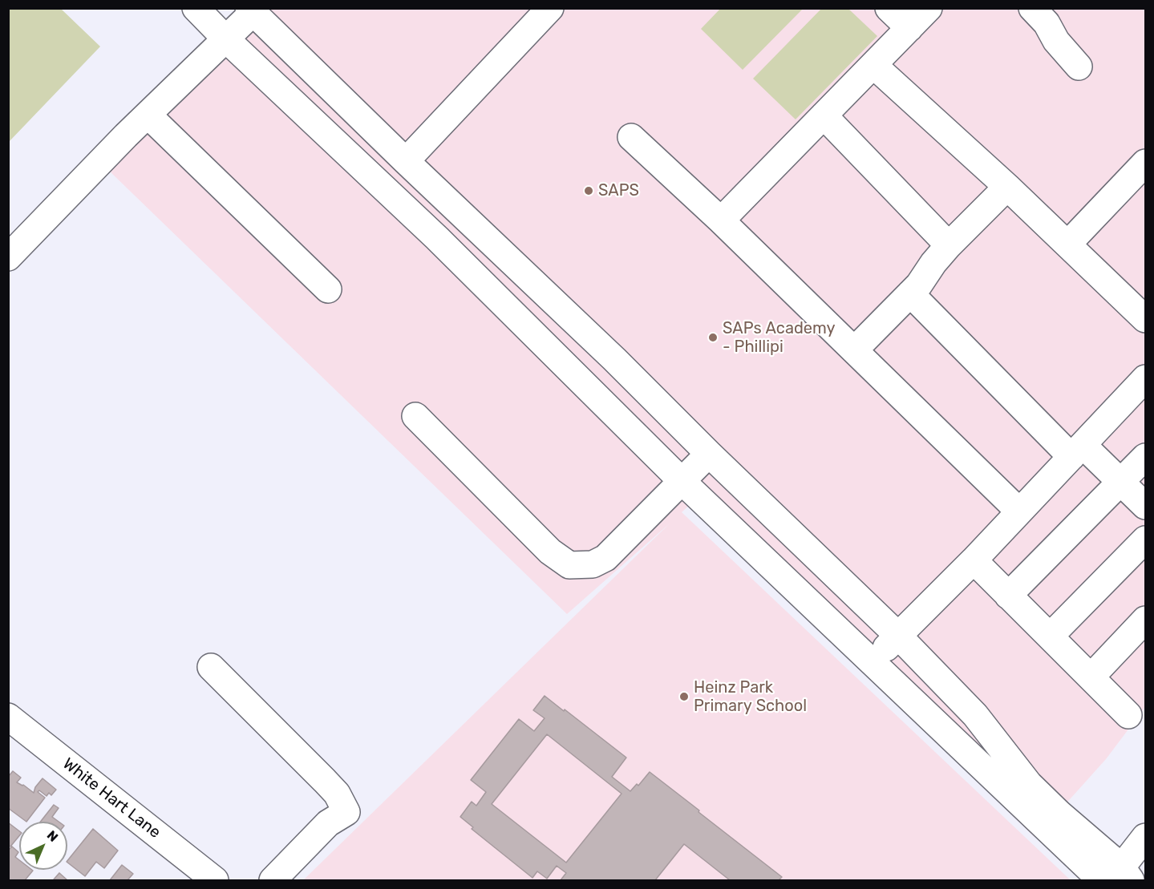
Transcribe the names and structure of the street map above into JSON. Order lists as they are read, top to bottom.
{
  "streets": {
    "street": ["White Hart Lane"]
  },
  "places": ["SAPS", "SAPs Academy - Phillipi", "Heinz Park Primary School"],
  "north": "top right"
}
